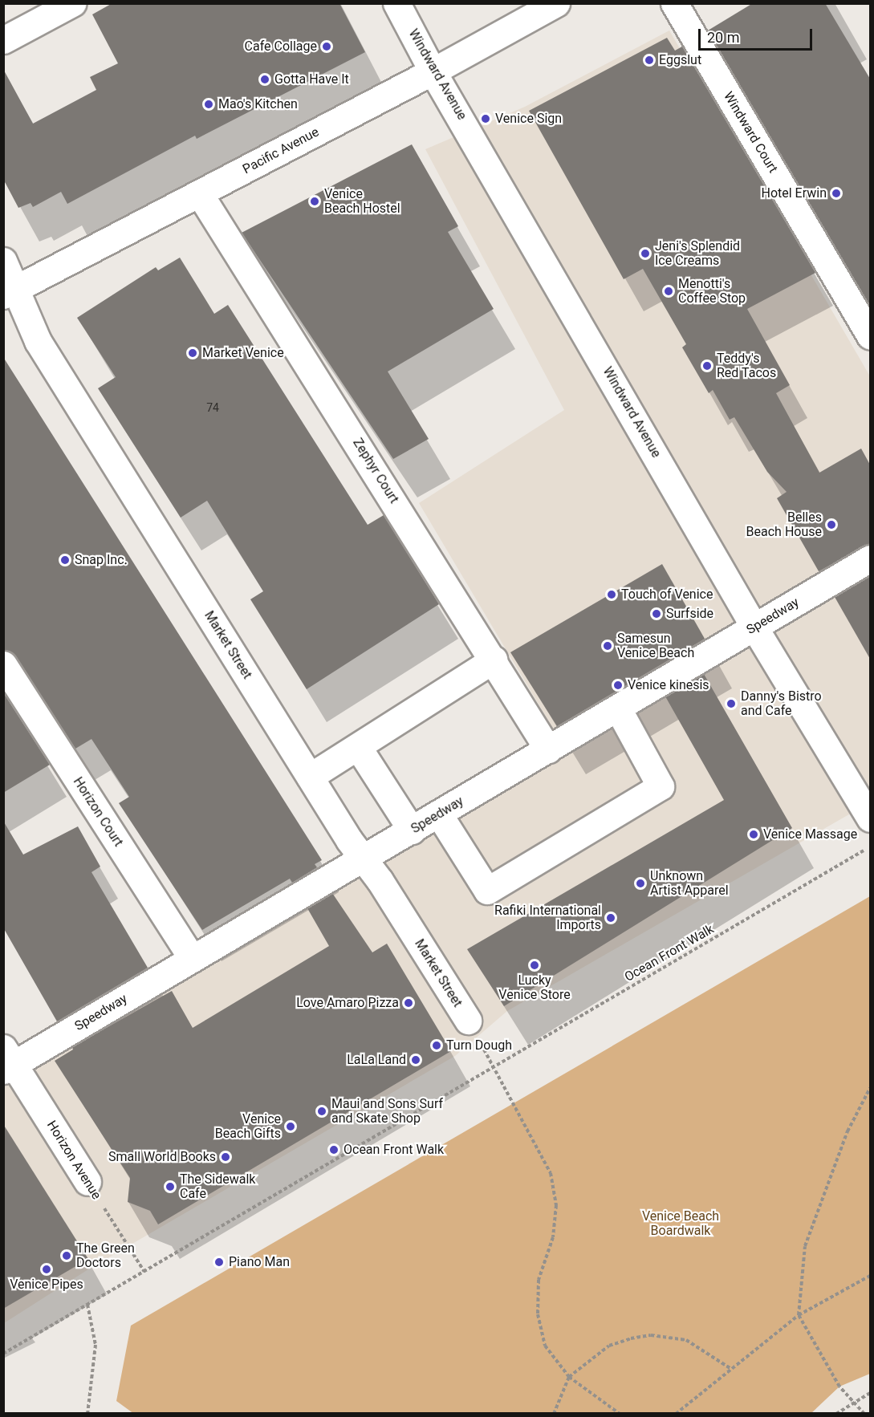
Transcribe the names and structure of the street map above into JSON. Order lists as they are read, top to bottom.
{
  "streets": {
    "street": [
      "Windward Avenue",
      "Windward Court",
      "Pacific Avenue",
      "Zephyr Court",
      "Speedway",
      "Market Street",
      "Horizon Court",
      "Horizon Avenue"
    ],
    "path": ["Ocean Front Walk"]
  },
  "crossings": [
    ["Windward Avenue", "Pacific Avenue"],
    ["Windward Avenue", "Speedway"],
    ["Pacific Avenue", "Zephyr Court"],
    ["Pacific Avenue", "Market Street"],
    ["Zephyr Court", "Speedway"],
    ["Speedway", "Market Street"],
    ["Speedway", "Horizon Court"],
    ["Speedway", "Horizon Avenue"],
    ["Ocean Front Walk", "Horizon Avenue"]
  ],
  "parks": ["Venice Beach Boardwalk"],
  "places": [
    "Cafe Collage",
    "Eggslut",
    "Gotta Have It",
    "Mao's Kitchen",
    "Venice Sign",
    "Hotel Erwin",
    "Venice Beach Hostel",
    "Jeni's Splendid Ice Creams",
    "Menotti's Coffee Stop",
    "Market Venice",
    "Teddy's Red Tacos",
    "Belles Beach House",
    "Snap Inc.",
    "Touch of Venice",
    "Surfside",
    "Samesun Venice Beach",
    "Venice kinesis",
    "Danny's Bistro and Cafe",
    "Venice Massage",
    "Unknown Artist Apparel",
    "Rafiki International Imports",
    "Lucky Venice Store",
    "Love Amaro Pizza",
    "Turn Dough",
    "LaLa Land",
    "Maui and Sons Surf and Skate Shop",
    "Venice Beach Gifts",
    "Ocean Front Walk",
    "Small World Books",
    "The Sidewalk Cafe",
    "The Green Doctors",
    "Piano Man",
    "Venice Pipes"
  ],
  "house_numbers": ["74"],
  "scale_bar": "20 m"
}
